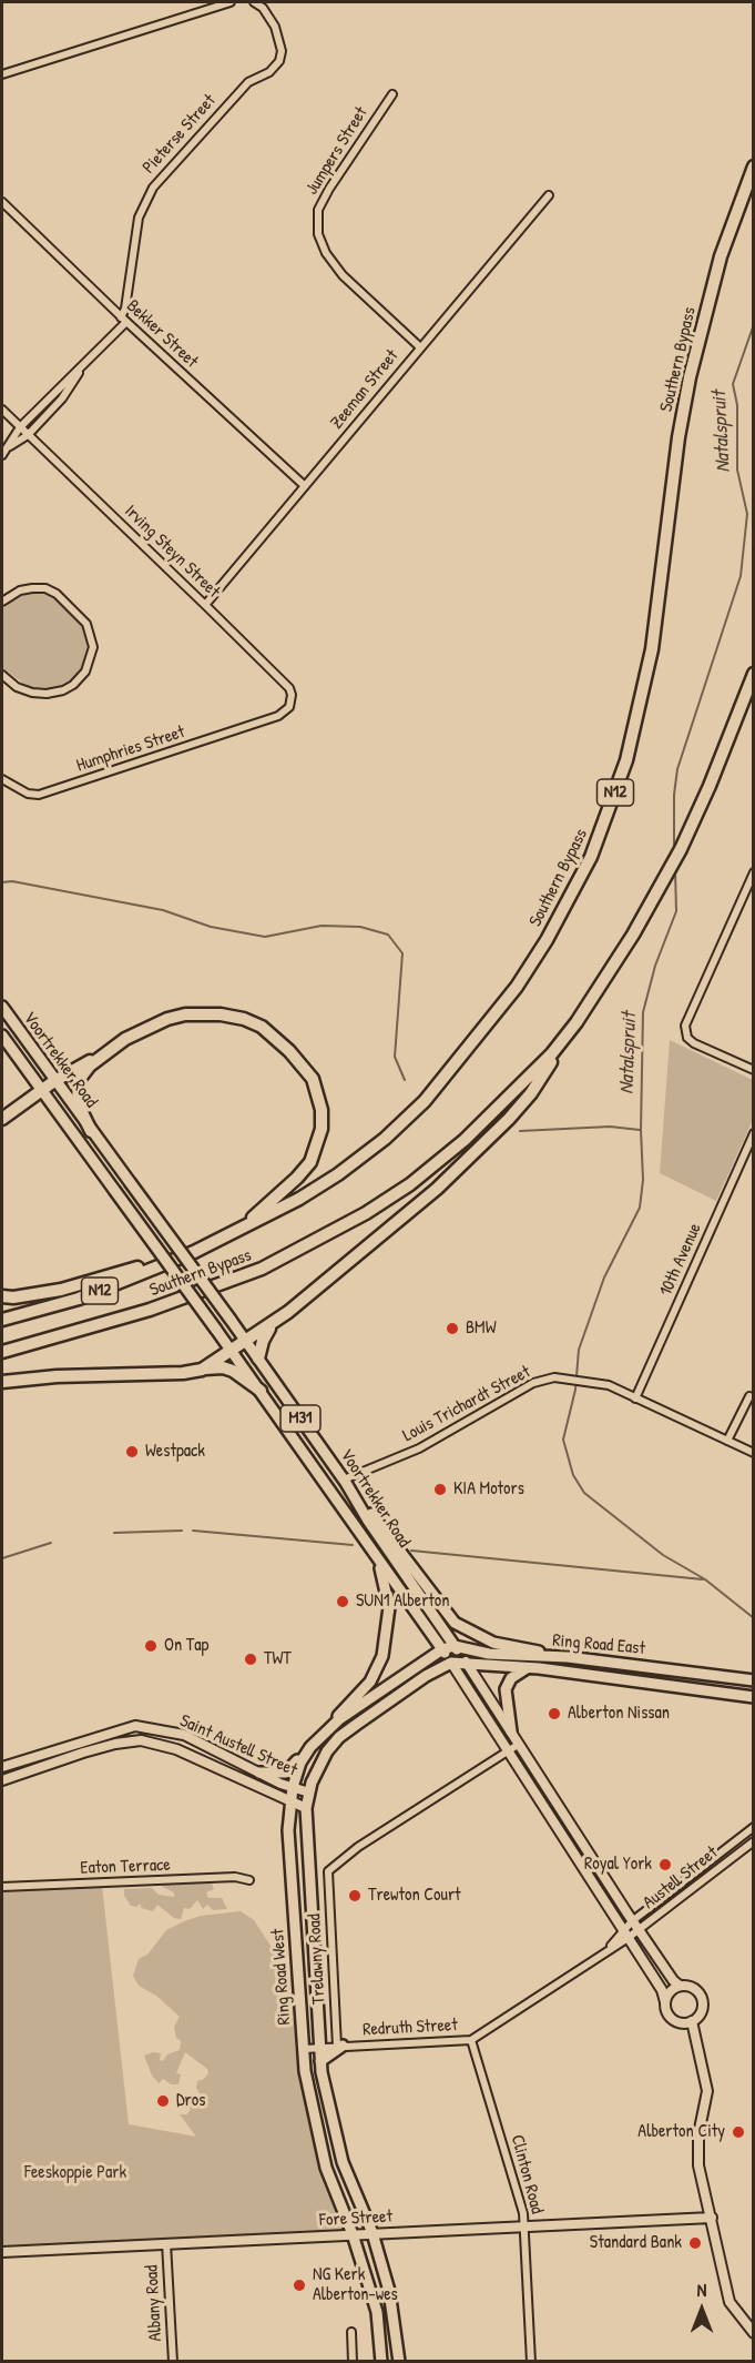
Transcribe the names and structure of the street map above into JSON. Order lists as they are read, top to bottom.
{
  "streets": {
    "highway": ["Southern Bypass", "N12"],
    "main road": [
      "Voortrekker Road",
      "M31",
      "Ring Road East",
      "Ring Road West"
    ],
    "street": [
      "Pieterse Street",
      "Jumpers Street",
      "Bekker Street",
      "Zeeman Street",
      "Irving Steyn Street",
      "Humphries Street",
      "10th Avenue",
      "Louis Trichardt Street",
      "Saint Austell Street",
      "Eaton Terrace",
      "Austell Street",
      "Trelawny Road",
      "Redruth Street",
      "Clinton Road",
      "Fore Street",
      "Albany Road"
    ]
  },
  "crossings": [
    ["Pieterse Street", "Bekker Street"],
    ["Jumpers Street", "Zeeman Street"],
    ["Bekker Street", "Zeeman Street"],
    ["Zeeman Street", "Irving Steyn Street"],
    ["Irving Steyn Street", "Humphries Street"],
    ["Voortrekker Road", "Louis Trichardt Street"],
    ["Voortrekker Road", "M31"],
    ["Voortrekker Road", "Ring Road East"],
    ["Voortrekker Road", "Austell Street"],
    ["Voortrekker Road", "Trelawny Road"],
    ["Voortrekker Road", "Ring Road West"],
    ["Voortrekker Road", "Redruth Street"],
    ["10th Avenue", "Louis Trichardt Street"],
    ["M31", "Fore Street"],
    ["Ring Road East", "Ring Road West"],
    ["Saint Austell Street", "Ring Road West"],
    ["Austell Street", "Redruth Street"],
    ["Trelawny Road", "Redruth Street"],
    ["Ring Road West", "Redruth Street"],
    ["Ring Road West", "Fore Street"],
    ["Redruth Street", "Clinton Road"],
    ["Clinton Road", "Fore Street"],
    ["Fore Street", "Albany Road"]
  ],
  "water": ["Natalspruit"],
  "parks": ["Feeskoppie Park"],
  "places": [
    "BMW",
    "Westpack",
    "KIA Motors",
    "SUN1 Alberton",
    "On Tap",
    "TWT",
    "Alberton Nissan",
    "Royal York",
    "Trewton Court",
    "Dros",
    "Alberton City",
    "Standard Bank",
    "NG Kerk Alberton-wes"
  ],
  "north": "top"
}
